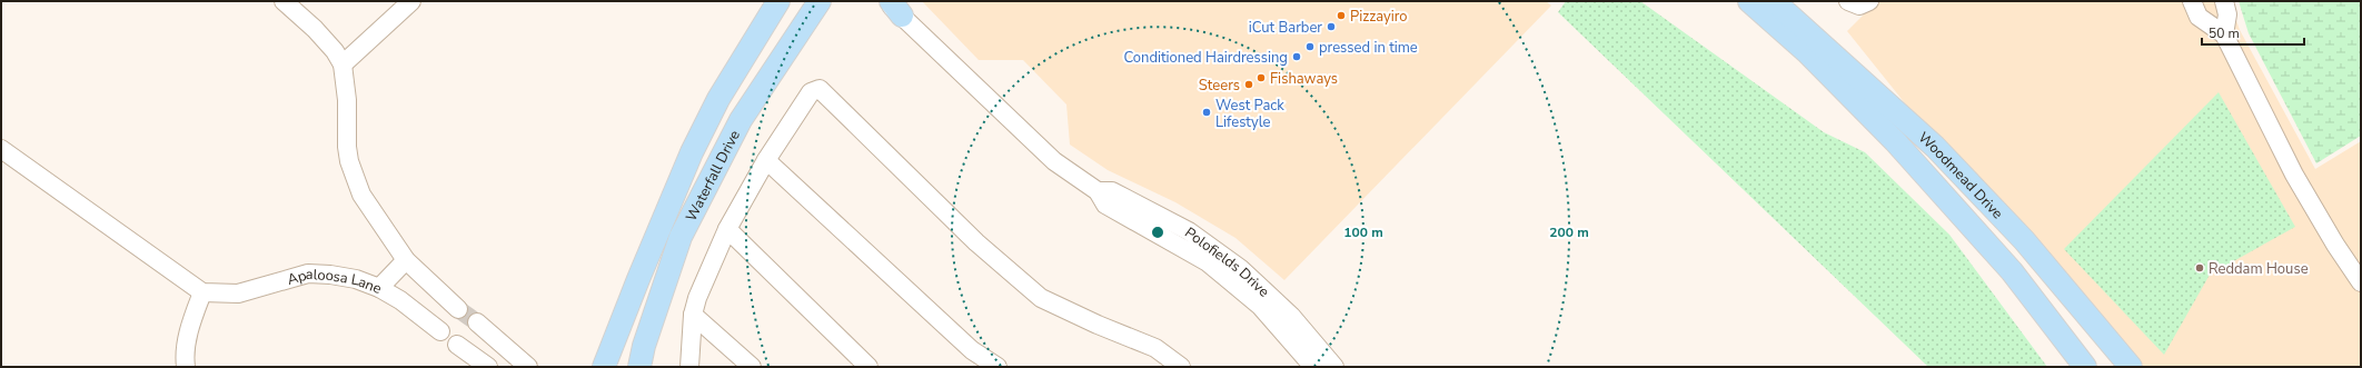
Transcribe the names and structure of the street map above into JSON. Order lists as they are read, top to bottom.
{
  "streets": {
    "main road": ["Waterfall Drive", "Woodmead Drive"],
    "street": ["Polofields Drive", "Apaloosa Lane"]
  },
  "places": [
    "Pizzayiro",
    "iCut Barber",
    "pressed in time",
    "Conditioned Hairdressing",
    "Fishaways",
    "Steers",
    "West Pack Lifestyle",
    "Reddam House"
  ],
  "scale_bar": "50 m",
  "rings": ["100 m", "200 m"]
}
